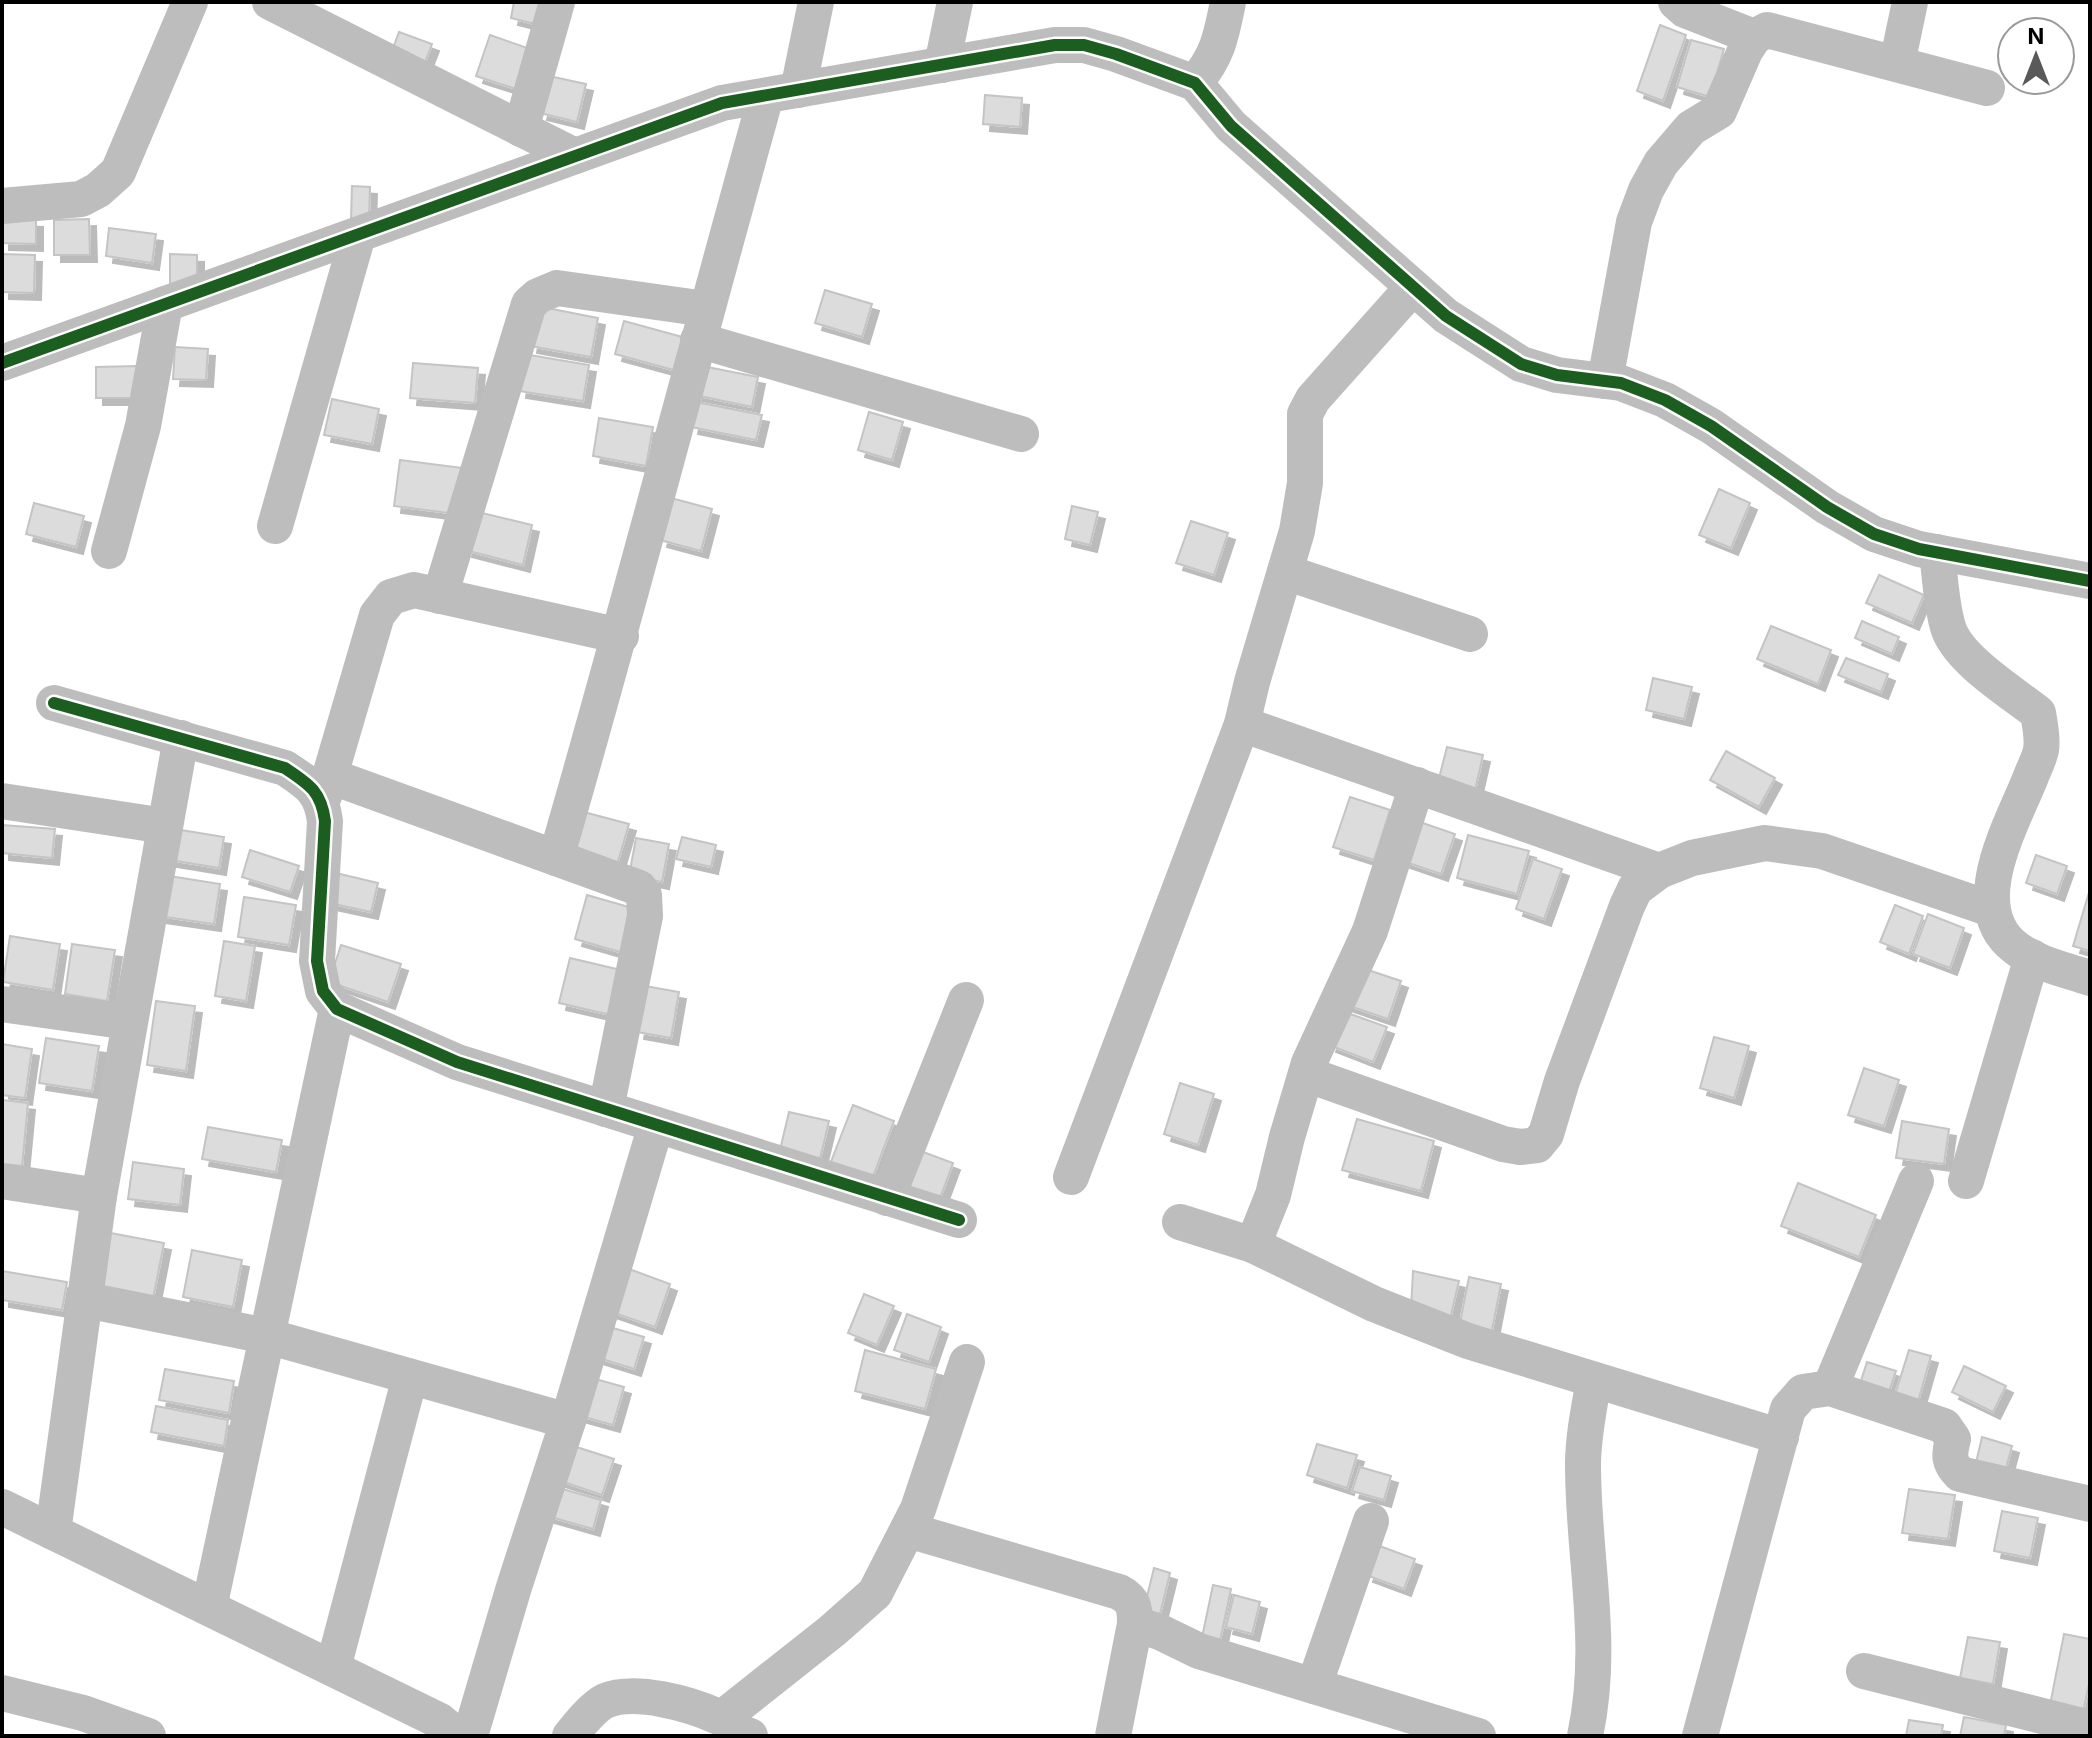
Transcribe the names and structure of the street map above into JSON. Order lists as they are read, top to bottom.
{
  "north": "top"
}
